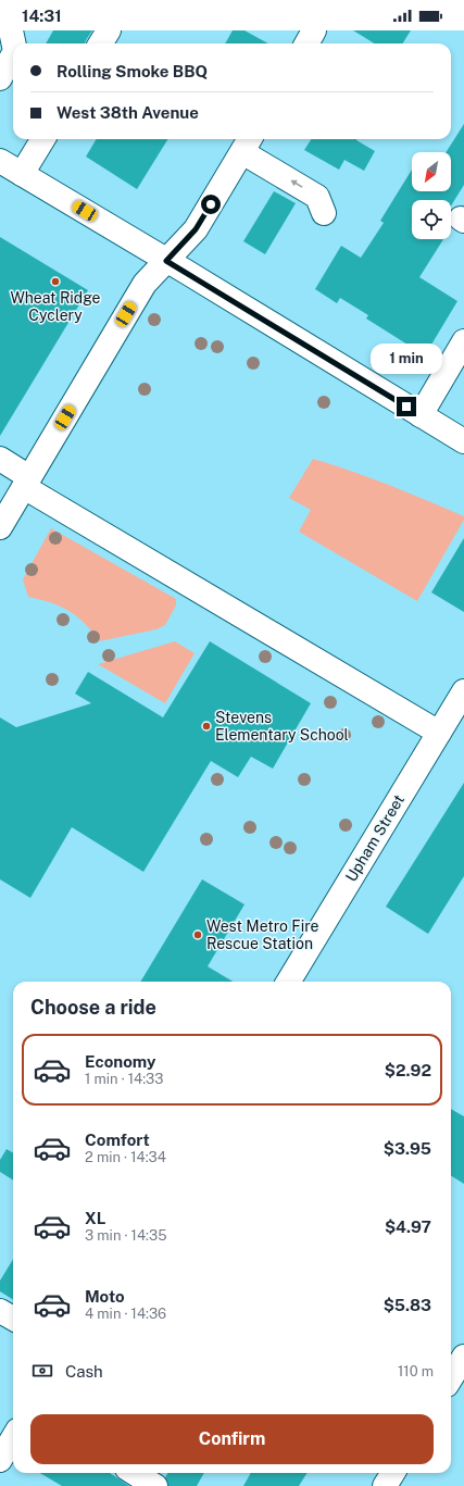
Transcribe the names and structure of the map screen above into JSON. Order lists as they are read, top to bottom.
{
  "streets": {
    "street": ["Upham Street"]
  },
  "places": ["Wheat Ridge Cyclery", "Stevens Elementary School", "West Metro Fire Rescue Station"],
  "north": "bottom left",
  "page": {
    "status": "14:31",
    "banner": ["Rolling Smoke BBQ", "West 38th Avenue"],
    "bubble": "1 min",
    "heading": "Choose a ride",
    "list": [
      {
        "name": "Economy",
        "note": "1 min · 14:33",
        "value": "$2.92"
      },
      {
        "name": "Comfort",
        "note": "2 min · 14:34",
        "value": "$3.95"
      },
      {
        "name": "XL",
        "note": "3 min · 14:35",
        "value": "$4.97"
      },
      {
        "name": "Moto",
        "note": "4 min · 14:36",
        "value": "$5.83"
      }
    ],
    "pay": ["Cash", "110 m"],
    "buttons": "Confirm"
  }
}
